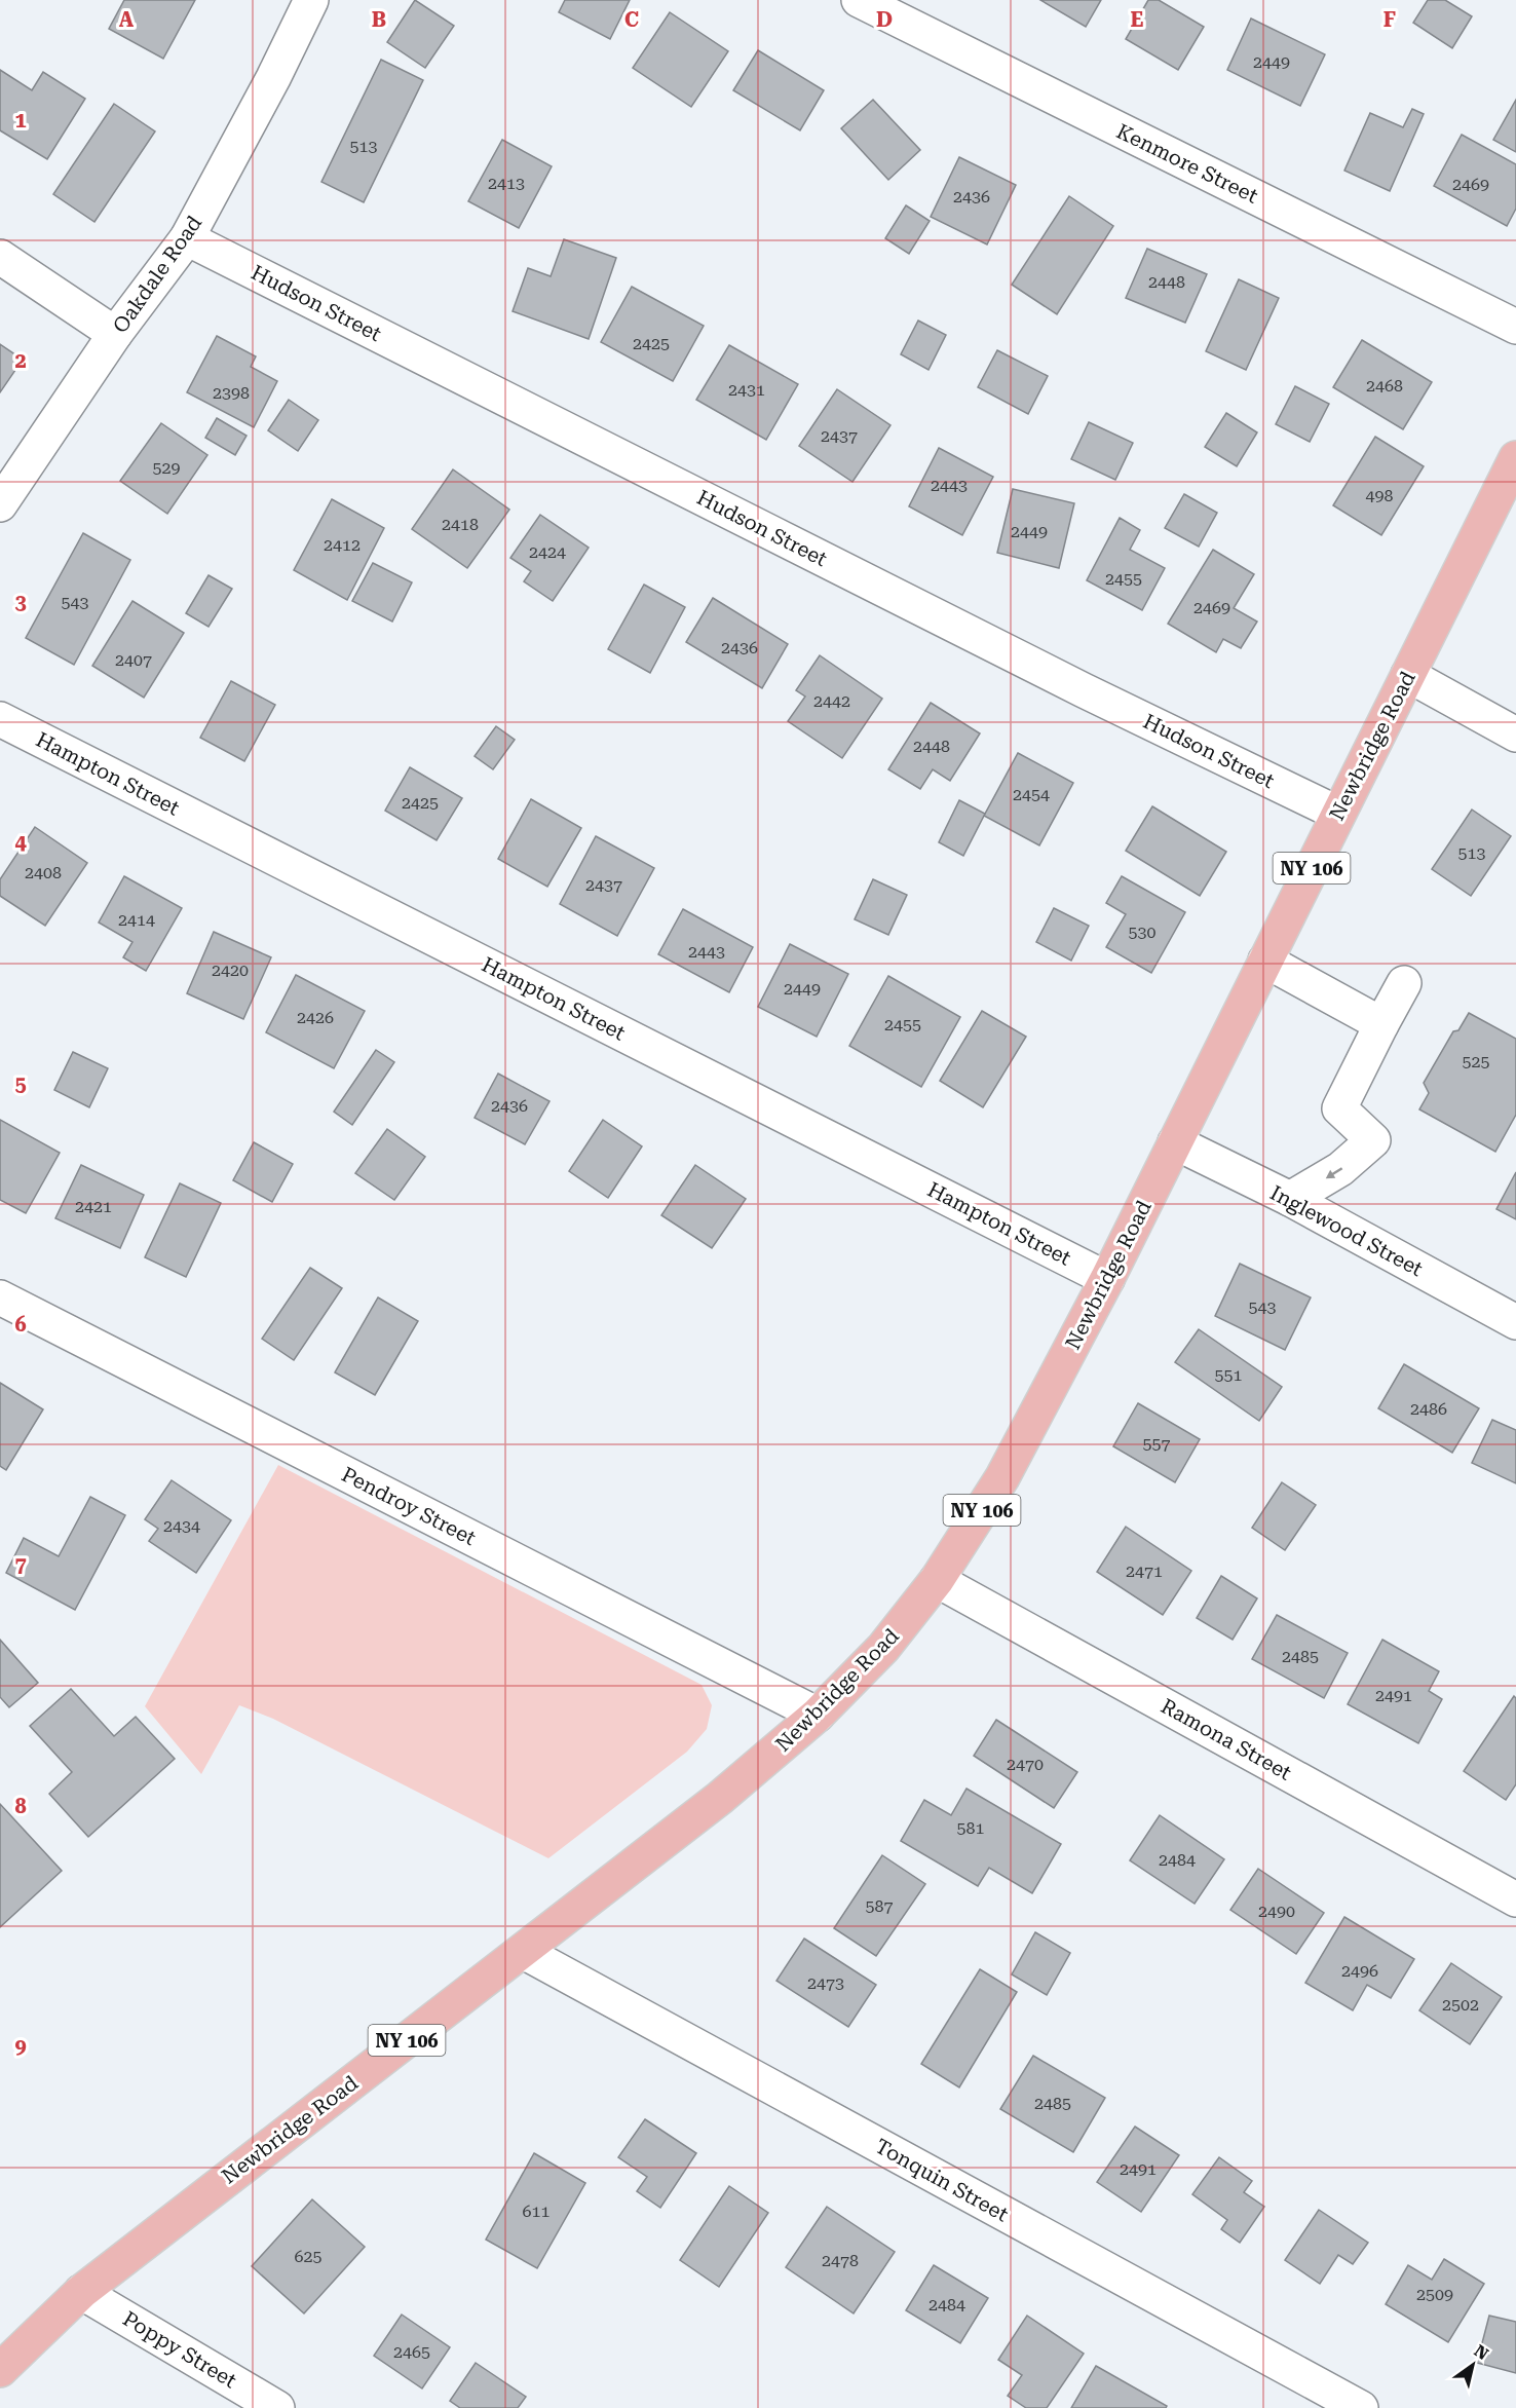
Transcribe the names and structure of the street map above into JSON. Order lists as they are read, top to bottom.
{
  "streets": {
    "main road": ["Newbridge Road", "NY 106"],
    "street": [
      "Kenmore Street",
      "Oakdale Road",
      "Hudson Street",
      "Hampton Street",
      "Inglewood Street",
      "Pendroy Street",
      "Ramona Street",
      "Tonquin Street",
      "Poppy Street"
    ]
  },
  "crossings": [
    ["Oakdale Road", "Hudson Street"],
    ["Hudson Street", "Newbridge Road"],
    ["Newbridge Road", "Hampton Street"],
    ["Newbridge Road", "Inglewood Street"],
    ["Newbridge Road", "Pendroy Street"],
    ["Newbridge Road", "Ramona Street"],
    ["Newbridge Road", "Tonquin Street"],
    ["Newbridge Road", "Poppy Street"]
  ],
  "house_numbers": [
    "2449",
    "513",
    "2413",
    "2469",
    "2436",
    "2448",
    "2425",
    "2468",
    "2431",
    "2398",
    "2437",
    "529",
    "2443",
    "498",
    "2418",
    "2449",
    "2412",
    "2424",
    "2455",
    "543",
    "2469",
    "2436",
    "2407",
    "2442",
    "2448",
    "2454",
    "2425",
    "513",
    "2408",
    "2437",
    "2414",
    "530",
    "2443",
    "2420",
    "2449",
    "2426",
    "2455",
    "525",
    "2436",
    "2421",
    "543",
    "551",
    "2486",
    "557",
    "2434",
    "2471",
    "2485",
    "2491",
    "2470",
    "581",
    "2484",
    "587",
    "2490",
    "2496",
    "2473",
    "2502",
    "2485",
    "2491",
    "611",
    "625",
    "2478",
    "2509",
    "2484",
    "2465"
  ],
  "north": "top right",
  "grid": {
    "columns": [
      "A",
      "B",
      "C",
      "D",
      "E",
      "F"
    ],
    "rows": [
      "1",
      "2",
      "3",
      "4",
      "5",
      "6",
      "7",
      "8",
      "9"
    ]
  }
}
